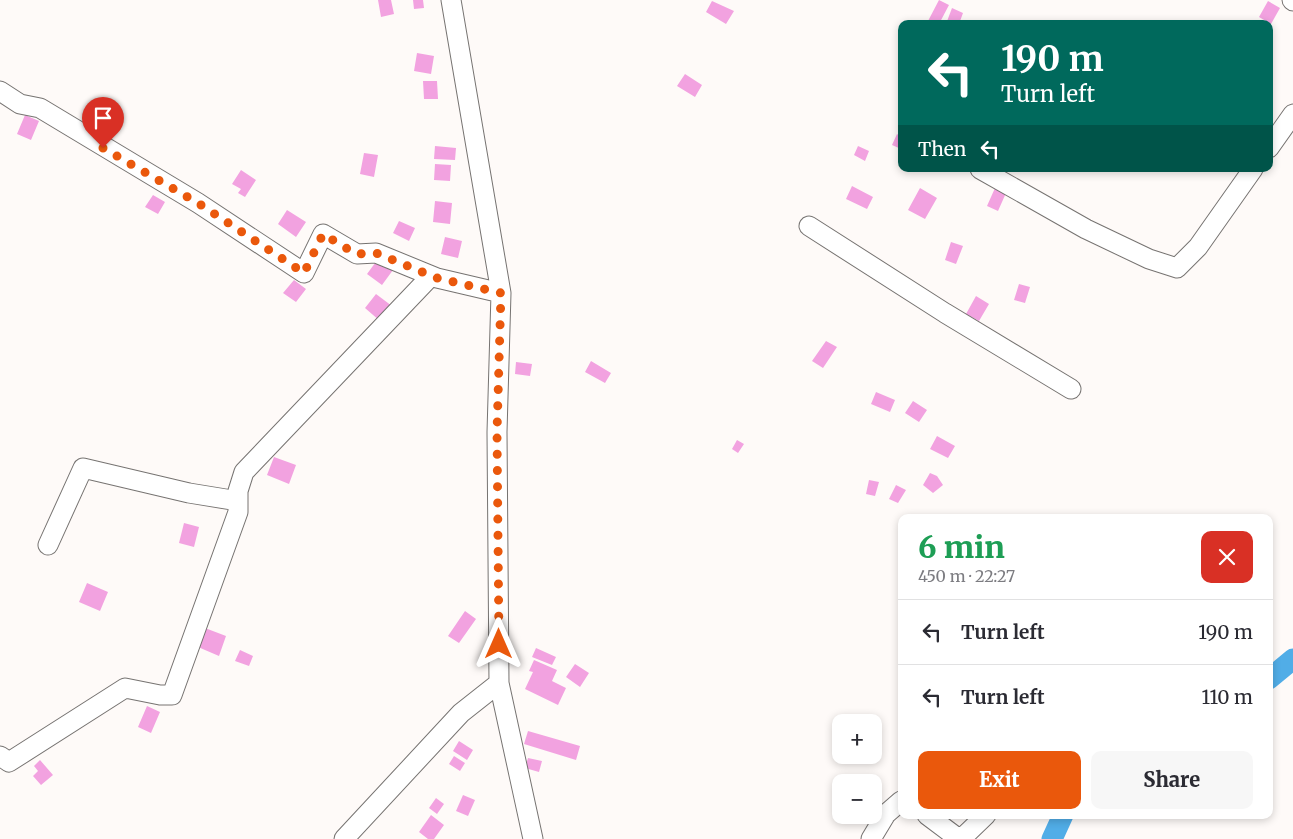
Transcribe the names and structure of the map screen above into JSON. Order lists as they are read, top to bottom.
{
  "page": {
    "turn": ["190 m", "Turn left"],
    "then": "Then",
    "heading": ["6 min", "450 m · 22:27"],
    "list": [
      {
        "name": "Turn left",
        "value": "190 m"
      },
      {
        "name": "Turn left",
        "value": "110 m"
      }
    ],
    "map_buttons": ["+", "−"],
    "buttons": ["Exit", "Share"]
  }
}
